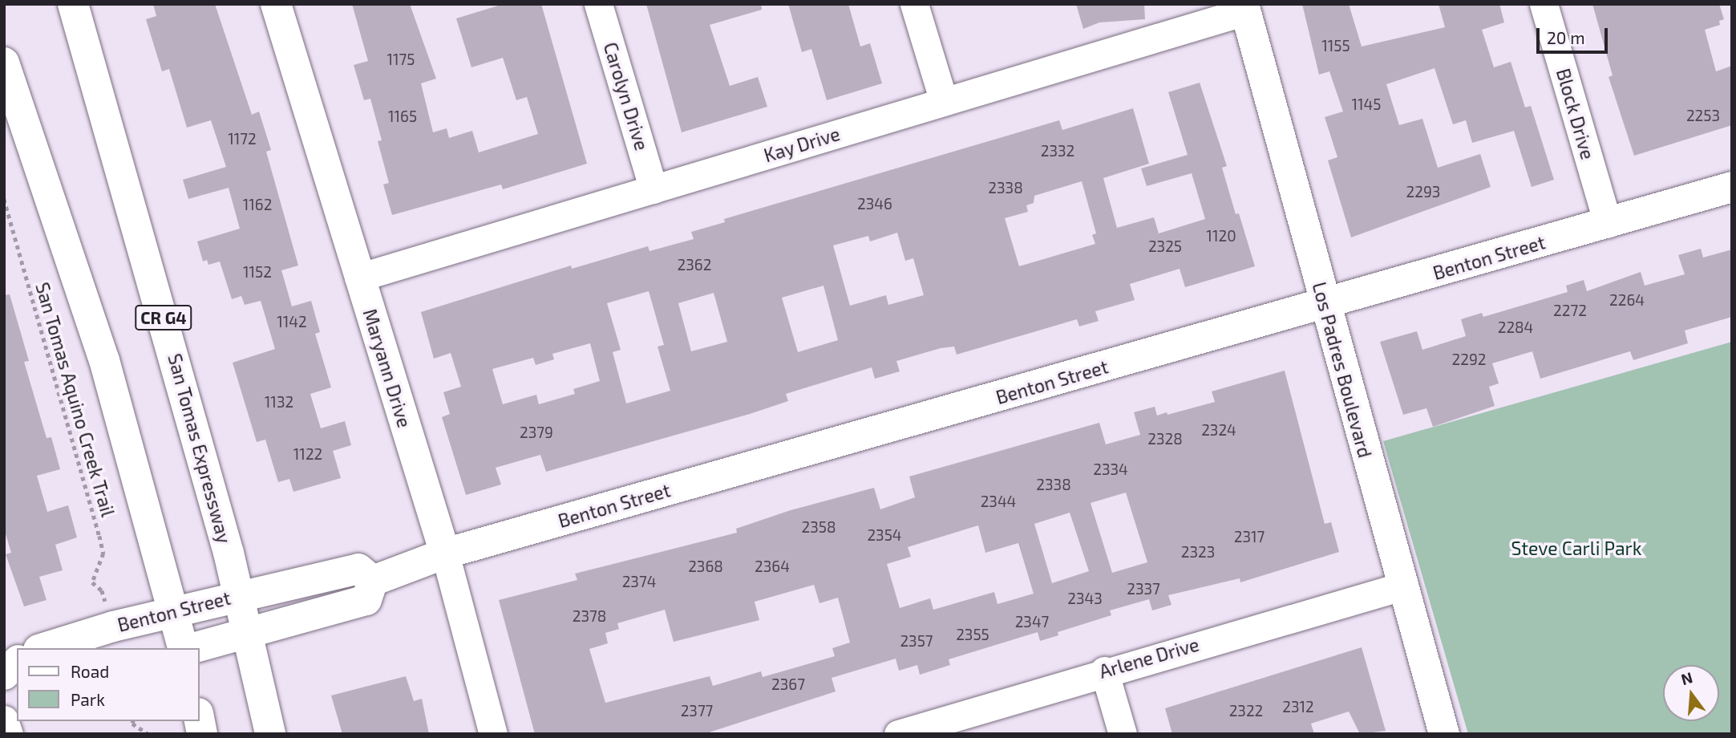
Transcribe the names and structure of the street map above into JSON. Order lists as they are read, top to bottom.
{
  "streets": {
    "main road": [
      "Benton Street",
      "CR G4",
      "Maryann Drive",
      "Los Padres Boulevard",
      "San Tomas Expressway"
    ],
    "street": [
      "Carolyn Drive",
      "Block Drive",
      "Kay Drive",
      "Arlene Drive"
    ],
    "path": ["San Tomas Aquino Creek Trail"]
  },
  "crossings": [
    ["Carolyn Drive", "Kay Drive"],
    ["Block Drive", "Benton Street"],
    ["Kay Drive", "Maryann Drive"],
    ["Kay Drive", "Los Padres Boulevard"],
    ["Benton Street", "Maryann Drive"],
    ["Benton Street", "Los Padres Boulevard"],
    ["Benton Street", "San Tomas Expressway"],
    ["Los Padres Boulevard", "Arlene Drive"]
  ],
  "parks": ["Steve Carli Park"],
  "house_numbers": [
    "1155",
    "1175",
    "1145",
    "2253",
    "1165",
    "1172",
    "2332",
    "2338",
    "2293",
    "2346",
    "1162",
    "1120",
    "2325",
    "2362",
    "1152",
    "2264",
    "2272",
    "1142",
    "2284",
    "2292",
    "1132",
    "2324",
    "2379",
    "2328",
    "1122",
    "2334",
    "2338",
    "2344",
    "2358",
    "2354",
    "2317",
    "2323",
    "2368",
    "2364",
    "2374",
    "2337",
    "2343",
    "2378",
    "2347",
    "2355",
    "2357",
    "2367",
    "2312",
    "2377",
    "2322"
  ],
  "legend": ["Road", "Park"],
  "scale_bar": "20 m",
  "north": "top"
}
